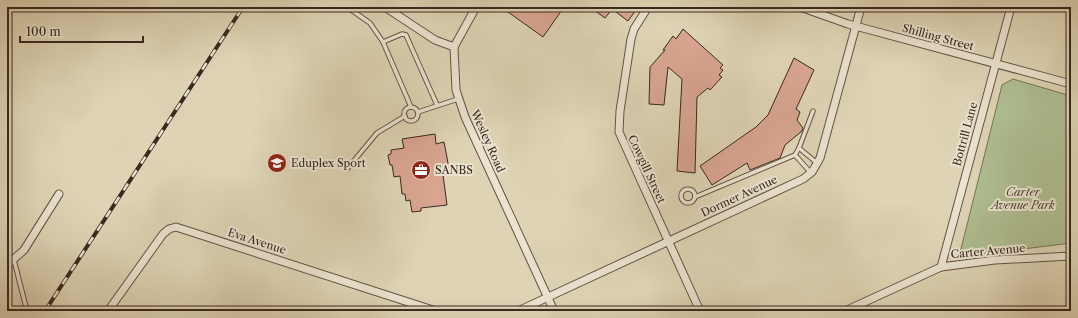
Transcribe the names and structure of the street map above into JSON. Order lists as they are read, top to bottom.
{
  "streets": {
    "street": [
      "Shilling Street",
      "Bottrill Lane",
      "Wesley Road",
      "Cowgill Street",
      "Dormer Avenue",
      "Eva Avenue",
      "Carter Avenue"
    ]
  },
  "crossings": [
    ["Shilling Street", "Bottrill Lane"],
    ["Shilling Street", "Dormer Avenue"],
    ["Bottrill Lane", "Carter Avenue"],
    ["Wesley Road", "Dormer Avenue"],
    ["Cowgill Street", "Dormer Avenue"]
  ],
  "parks": ["Carter Avenue Park"],
  "places": {
    "school or university": ["Eduplex Sport"],
    "office": ["SANBS"]
  },
  "scale_bar": "100 m"
}
